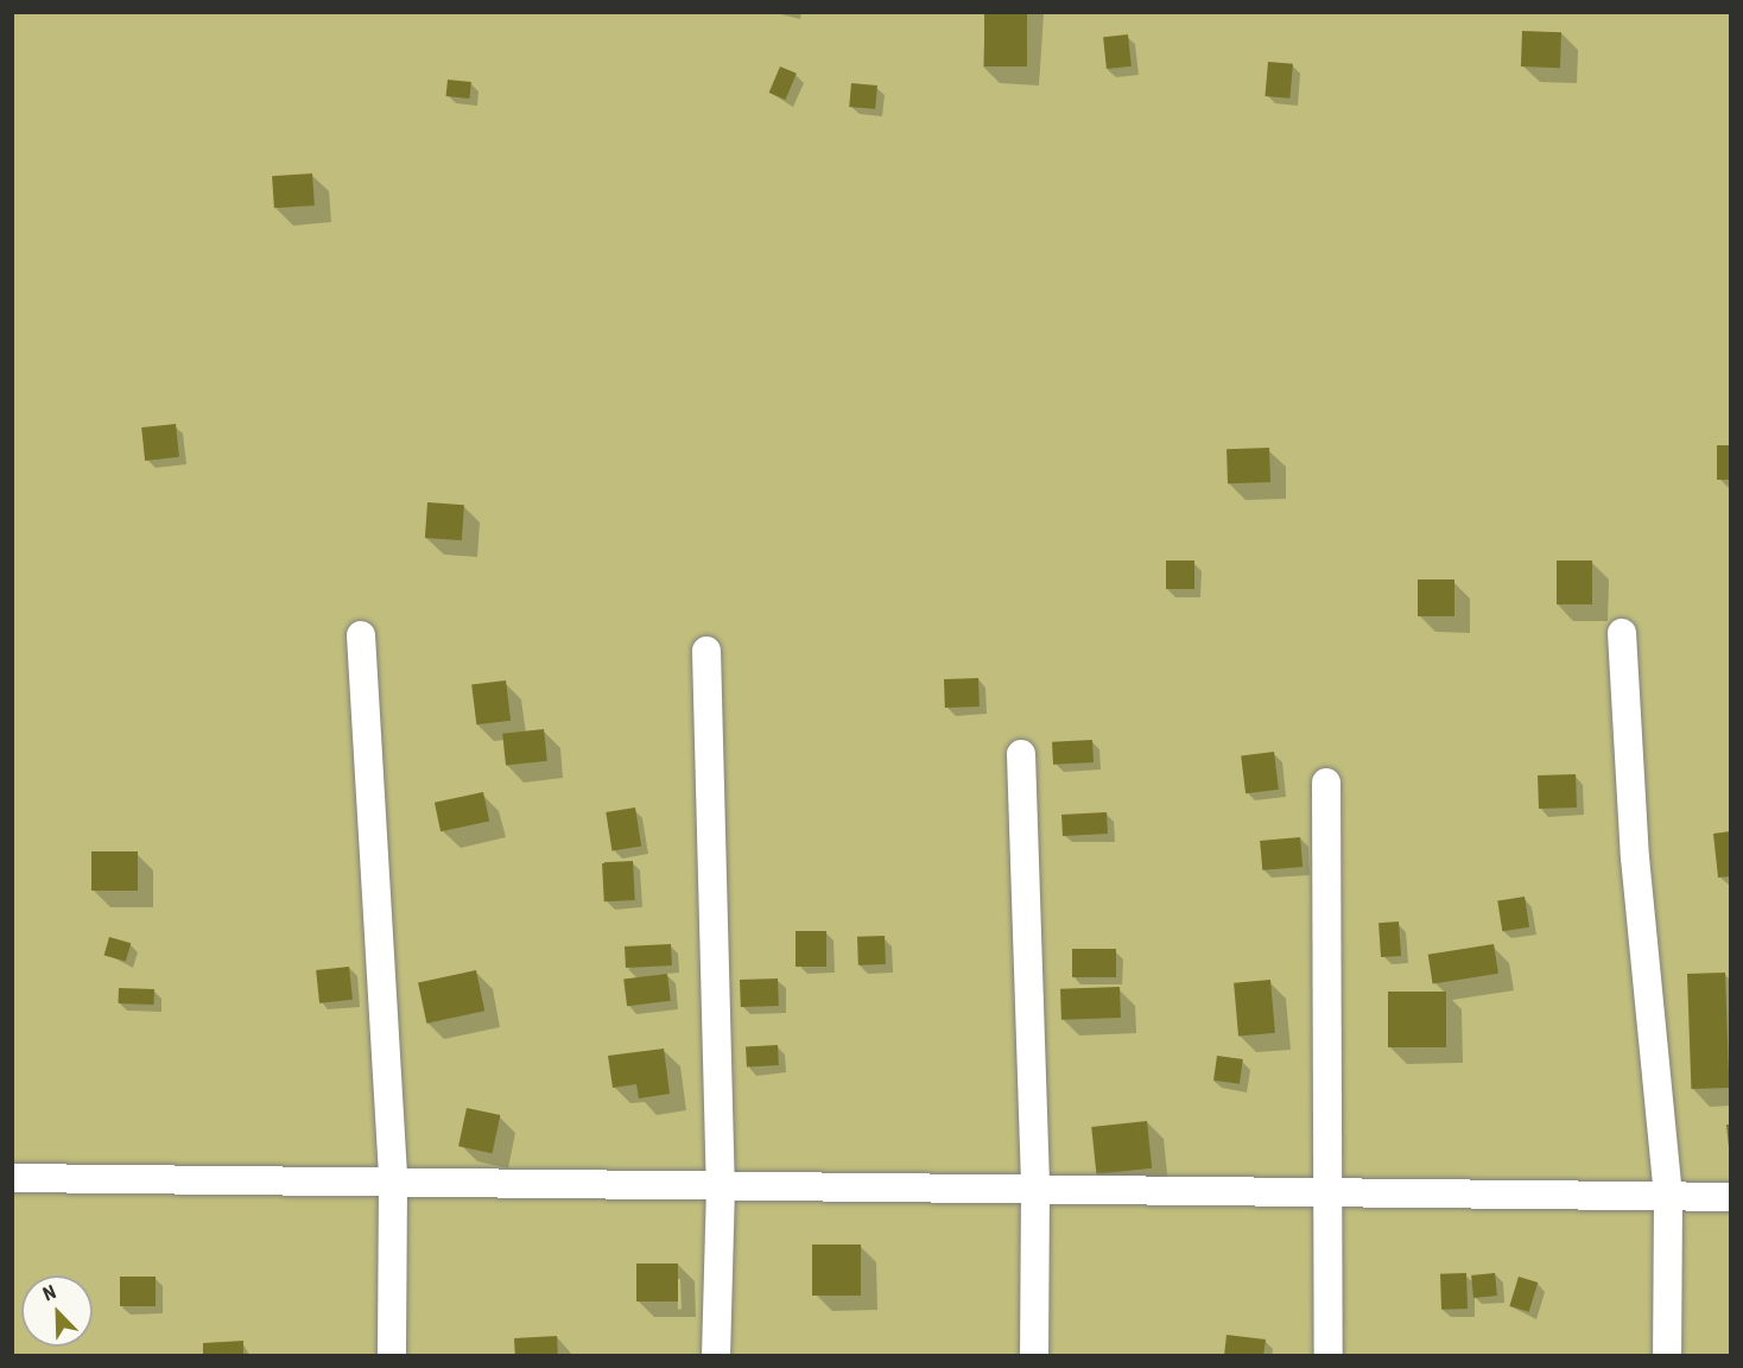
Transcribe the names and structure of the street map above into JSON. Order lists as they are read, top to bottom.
{
  "north": "top left"
}
